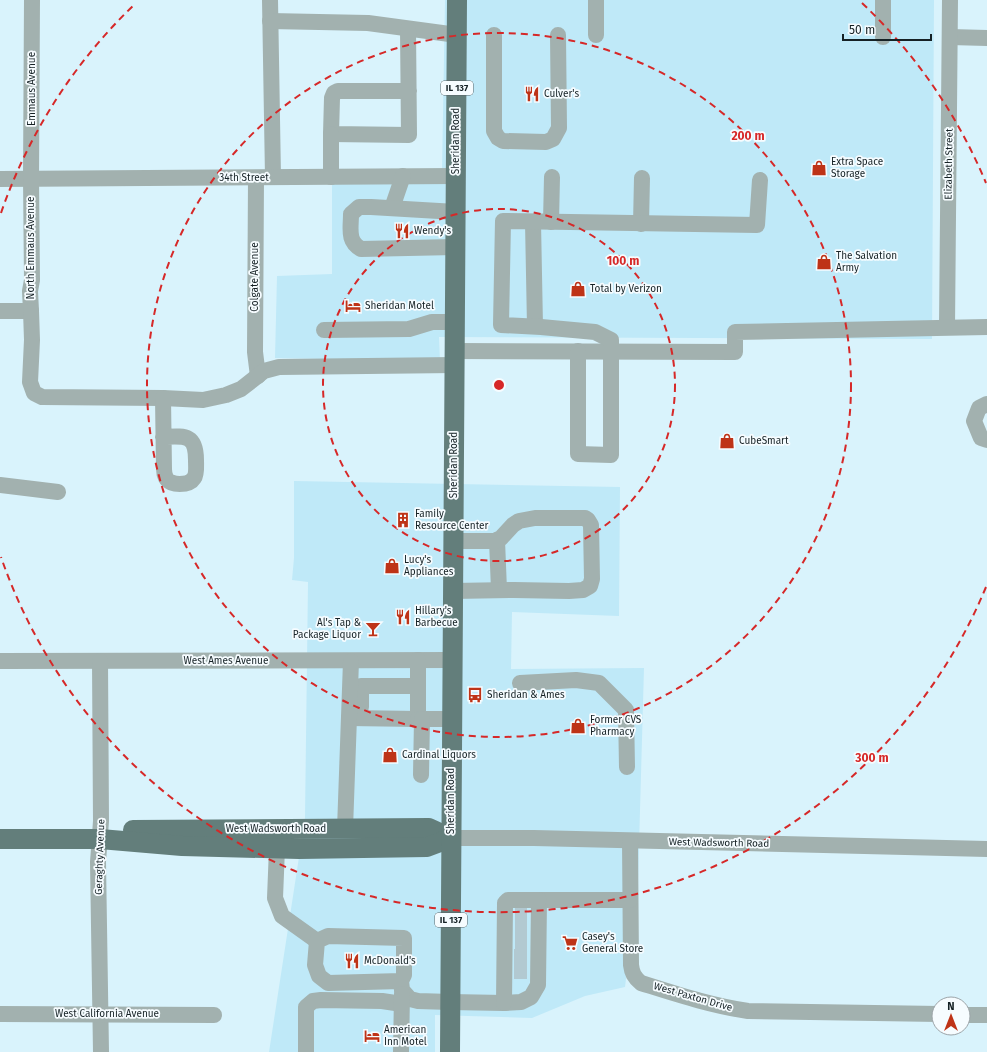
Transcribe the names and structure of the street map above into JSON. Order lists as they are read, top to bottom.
{
  "streets": {
    "main road": ["IL 137", "Sheridan Road", "West Wadsworth Road"],
    "street": [
      "Emmaus Avenue",
      "Elizabeth Street",
      "34th Street",
      "North Emmaus Avenue",
      "Colgate Avenue",
      "West Ames Avenue",
      "Geraghty Avenue",
      "West Paxton Drive",
      "West California Avenue"
    ]
  },
  "crossings": [
    ["IL 137", "Sheridan Road"],
    ["Emmaus Avenue", "34th Street"],
    ["Emmaus Avenue", "North Emmaus Avenue"],
    ["Sheridan Road", "34th Street"],
    ["Sheridan Road", "West Ames Avenue"],
    ["Sheridan Road", "West Wadsworth Road"],
    ["34th Street", "North Emmaus Avenue"],
    ["34th Street", "Colgate Avenue"],
    ["West Ames Avenue", "Geraghty Avenue"],
    ["West Wadsworth Road", "Geraghty Avenue"],
    ["West Wadsworth Road", "West Paxton Drive"],
    ["Geraghty Avenue", "West California Avenue"]
  ],
  "places": {
    "restaurant": [
      "Culver's",
      "Wendy's",
      "Hillary's Barbecue",
      "McDonald's"
    ],
    "shop": [
      "Extra Space Storage",
      "The Salvation Army",
      "Total by Verizon",
      "CubeSmart",
      "Lucy's Appliances",
      "Former CVS Pharmacy",
      "Cardinal Liquors"
    ],
    "hotel": ["Sheridan Motel", "American Inn Motel"],
    "building": ["Family Resource Center"],
    "bar": ["Al's Tap & Package Liquor"],
    "bus stop": ["Sheridan & Ames"],
    "supermarket": ["Casey's General Store"]
  },
  "scale_bar": "50 m",
  "north": "top",
  "rings": ["200 m", "100 m", "300 m"]
}
